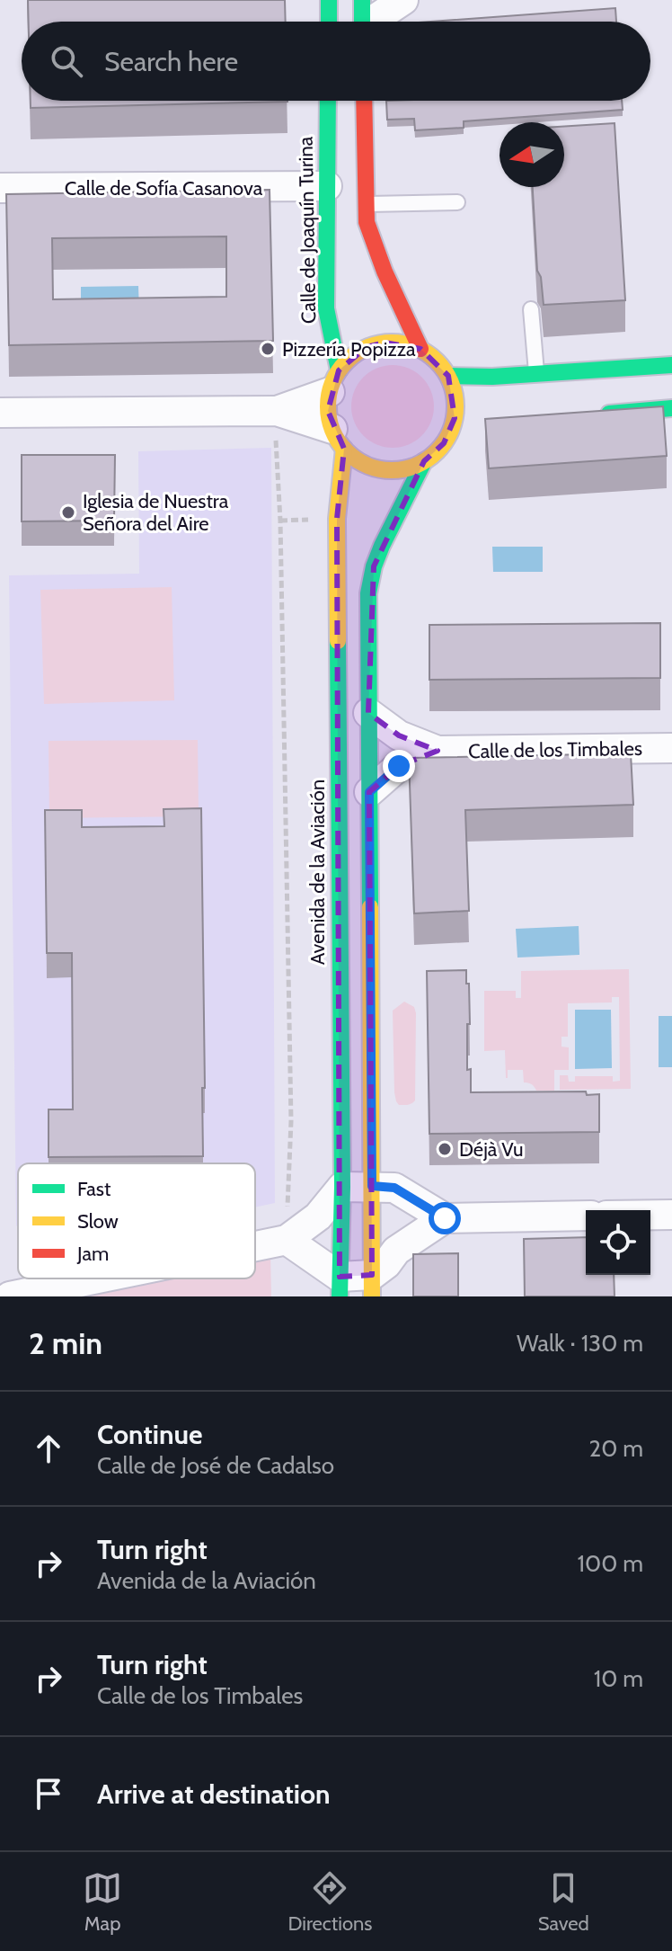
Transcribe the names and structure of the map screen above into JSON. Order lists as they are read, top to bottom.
{
  "streets": {
    "main road": ["Calle de Joaquín Turina", "Avenida de la Aviación"],
    "street": ["Calle de Sofía Casanova", "Calle de los Timbales"]
  },
  "crossings": [
    ["Calle de Sofía Casanova", "Calle de Joaquín Turina"],
    ["Calle de Joaquín Turina", "Avenida de la Aviación"]
  ],
  "places": ["Pizzería Popizza", "Iglesia de Nuestra Señora del Aire", "Déjà Vu"],
  "legend": ["Fast", "Slow", "Jam"],
  "north": "left",
  "page": {
    "search": "Search here",
    "heading": ["2 min", "Walk · 130 m"],
    "list": [
      ["Continue", "Calle de José de Cadalso", "20 m"],
      ["Turn right", "Avenida de la Aviación", "100 m"],
      ["Turn right", "Calle de los Timbales", "10 m"],
      "Arrive at destination"
    ],
    "nav": ["Map", "Directions", "Saved"]
  }
}
